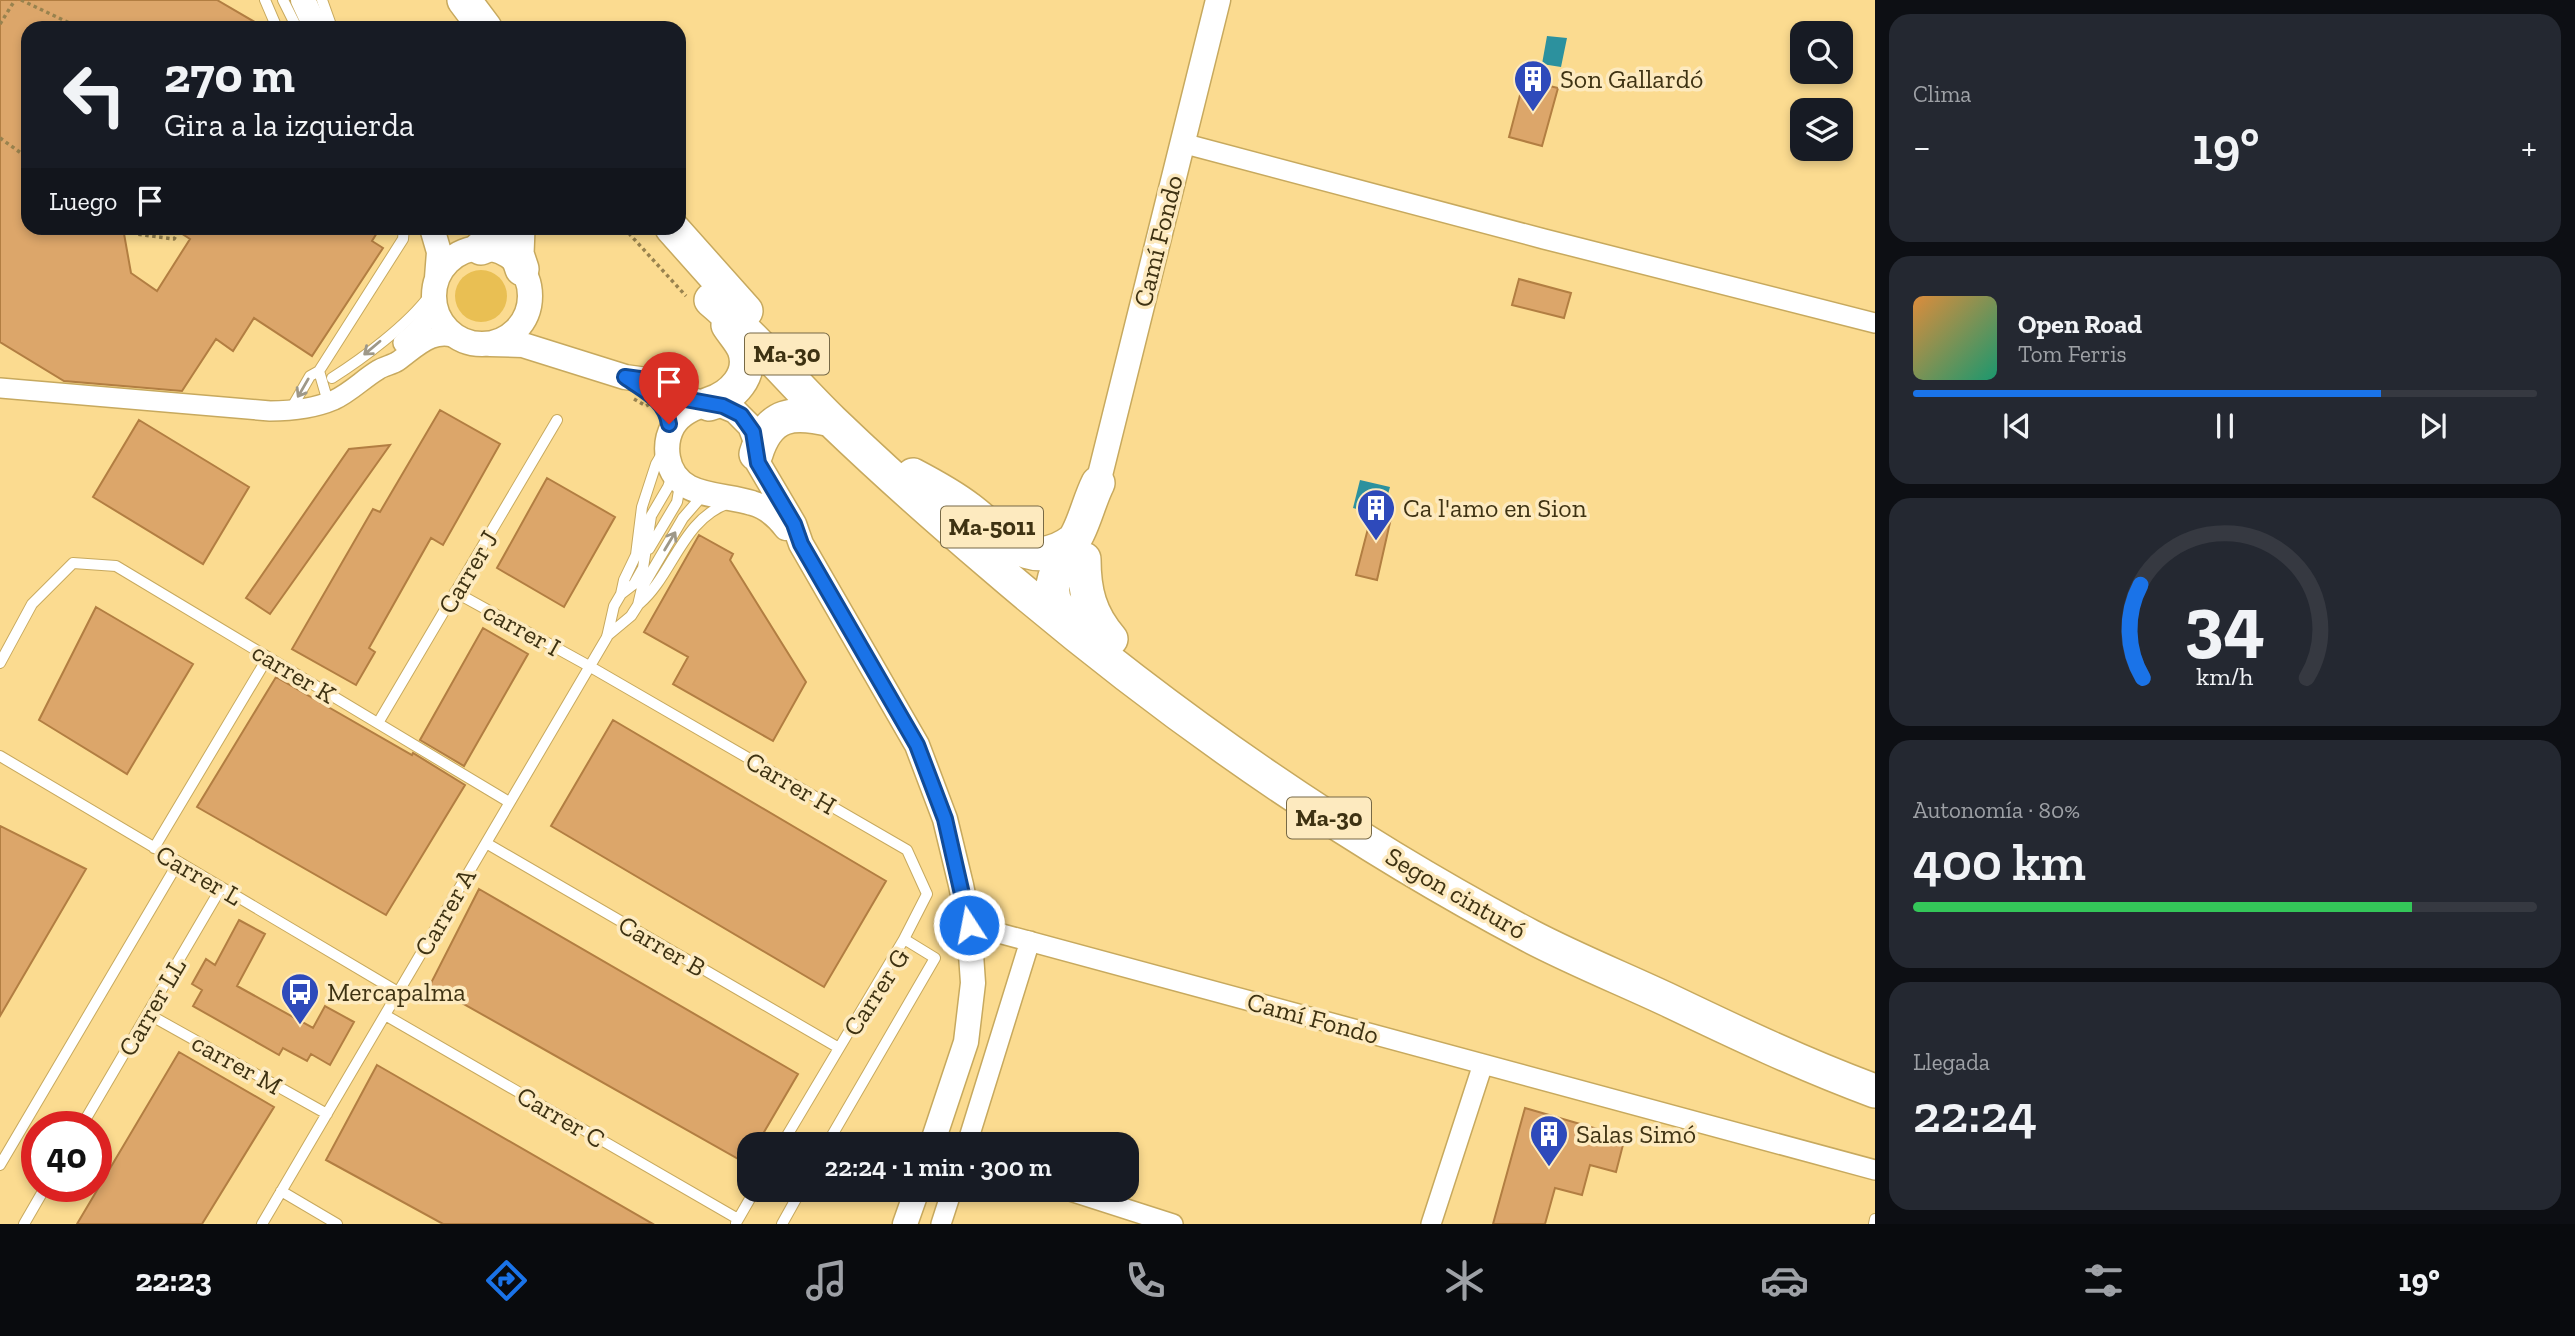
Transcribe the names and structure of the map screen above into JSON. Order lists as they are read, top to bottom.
{
  "streets": {
    "highway": ["Ma-30", "Ma-5011", "Segon cinturó"],
    "street": ["Camí Fondo"],
    "lane": [
      "Carrer J",
      "carrer I",
      "carrer K",
      "Carrer H",
      "Carrer L",
      "Carrer A",
      "Carrer B",
      "Carrer G",
      "Carrer LL",
      "carrer M",
      "Carrer C"
    ]
  },
  "crossings": [
    ["Ma-30", "Ma-5011"],
    ["Ma-30", "Segon cinturó"],
    ["Ma-5011", "Segon cinturó"],
    ["Carrer J", "carrer I"],
    ["Carrer J", "carrer K"],
    ["carrer I", "Carrer H"],
    ["carrer I", "Carrer A"],
    ["carrer K", "Carrer A"],
    ["Carrer H", "Carrer A"],
    ["Carrer H", "Carrer G"],
    ["Carrer L", "Carrer A"],
    ["Carrer L", "Carrer LL"],
    ["Carrer A", "Carrer B"],
    ["Carrer A", "carrer M"],
    ["Carrer A", "Carrer C"],
    ["Carrer B", "Carrer G"],
    ["Carrer LL", "carrer M"]
  ],
  "places": {
    "building": ["Son Gallardó", "Ca l'amo en Sion", "Salas Simó"],
    "bus stop": ["Mercapalma"]
  },
  "page": {
    "tile": [
      "Clima",
      ["Autonomía · 80%", "400 km"],
      ["Llegada", "22:24"]
    ],
    "turn": ["270 m", "Gira a la izquierda"],
    "heat": ["−", "19°", "+"],
    "then": "Luego",
    "song": ["Open Road", "Tom Ferris"],
    "limit": "40",
    "trip": "22:24 · 1 min · 300 m",
    "tabs": ["22:23", "19°"],
    "gauge": ["34", "km/h"]
  }
}
